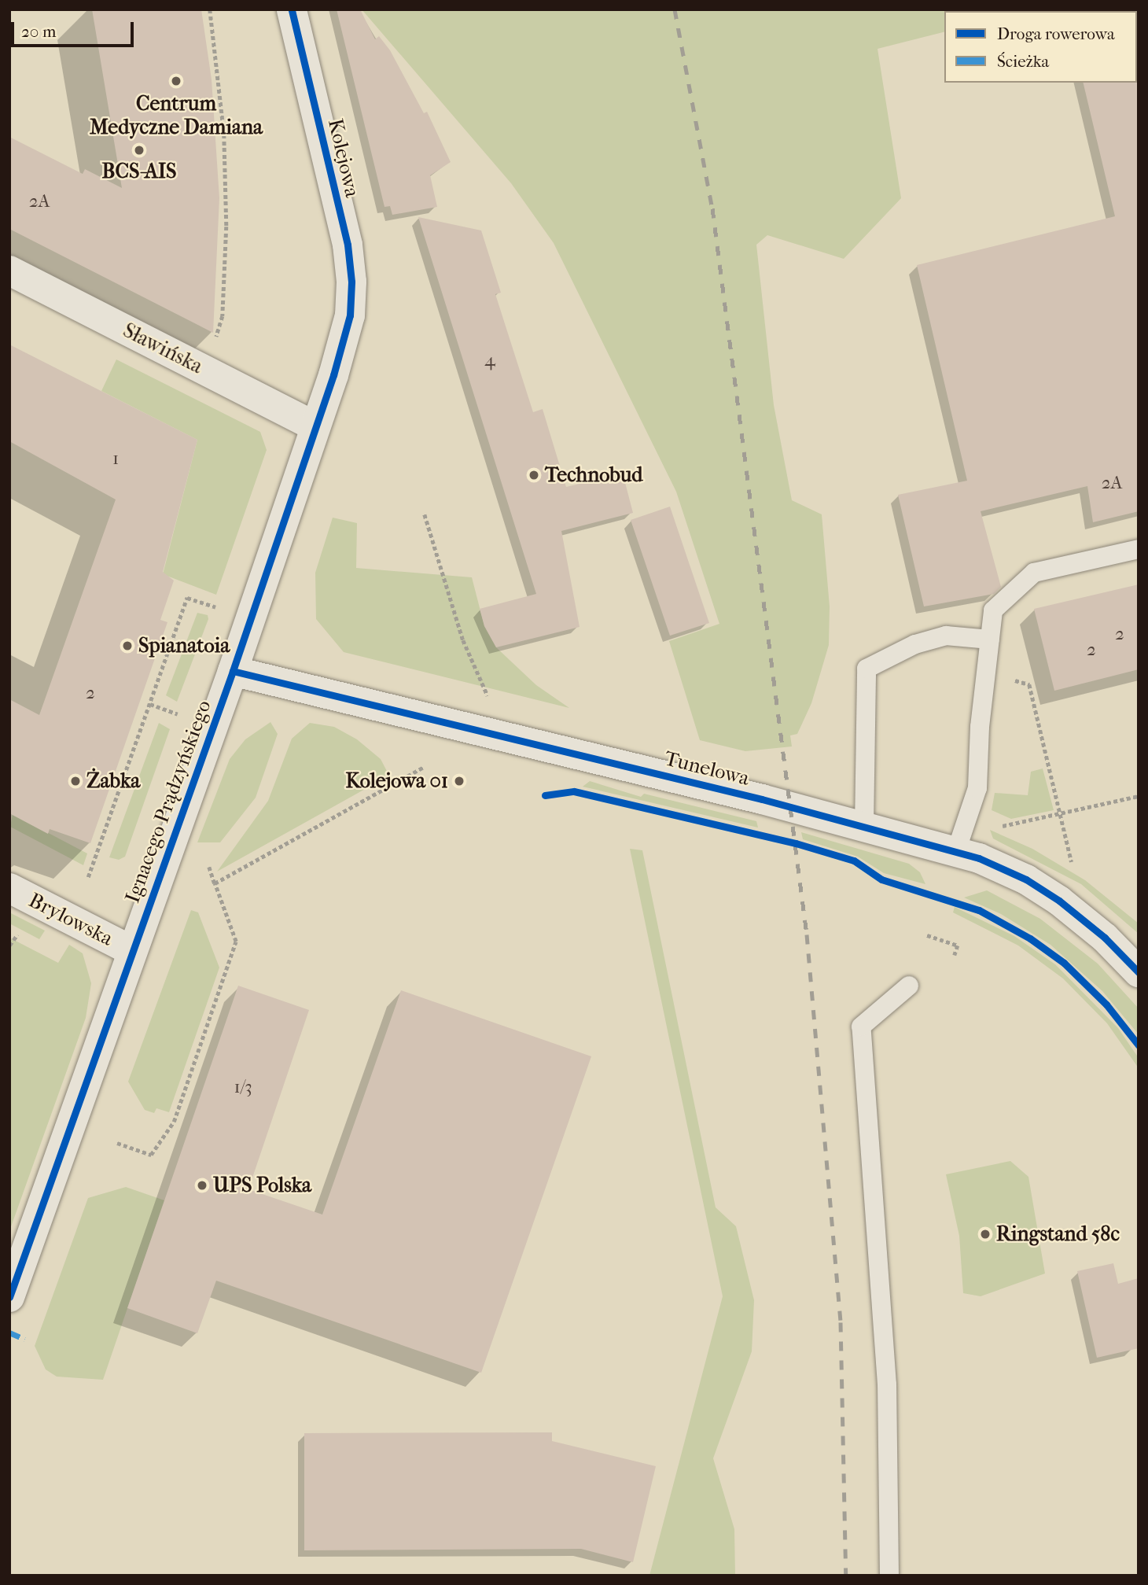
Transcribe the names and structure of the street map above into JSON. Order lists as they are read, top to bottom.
{
  "streets": {
    "street": [
      "Kolejowa",
      "Sławińska",
      "Tunelowa",
      "Ignacego Prądzyńskiego",
      "Brylowska"
    ]
  },
  "crossings": [
    ["Kolejowa", "Ignacego Prądzyńskiego"],
    ["Sławińska", "Ignacego Prądzyńskiego"],
    ["Tunelowa", "Ignacego Prądzyńskiego"],
    ["Ignacego Prądzyńskiego", "Brylowska"]
  ],
  "places": [
    "Centrum Medyczne Damiana",
    "BCS-AIS",
    "Technobud",
    "Spianatoia",
    "Żabka",
    "Kolejowa 01",
    "UPS Polska",
    "Ringstand 58c"
  ],
  "house_numbers": [
    "2A",
    "4",
    "1",
    "2A",
    "2",
    "2",
    "2",
    "1/3"
  ],
  "legend": ["Droga rowerowa", "Ścieżka"],
  "scale_bar": "20 m"
}
